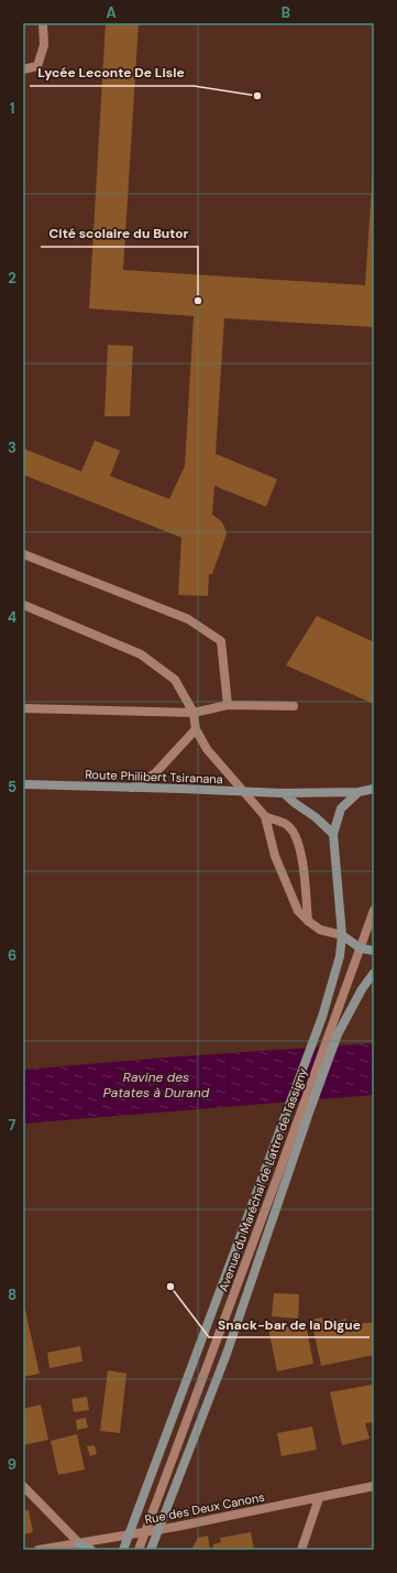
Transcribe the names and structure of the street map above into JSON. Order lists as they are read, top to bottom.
{
  "streets": {
    "main road": ["Route Philibert Tsiranana", "Avenue du Maréchal de Lattre de Tassigny"],
    "street": ["Rue des Deux Canons"]
  },
  "crossings": [
    ["Avenue du Maréchal de Lattre de Tassigny", "Rue des Deux Canons"]
  ],
  "water": ["Ravine des Patates à Durand"],
  "places": ["Lycée Leconte De Lisle", "Cité scolaire du Butor", "Snack-bar de la Digue"],
  "grid": {
    "columns": ["A", "B"],
    "rows": [
      "1",
      "2",
      "3",
      "4",
      "5",
      "6",
      "7",
      "8",
      "9"
    ]
  }
}
